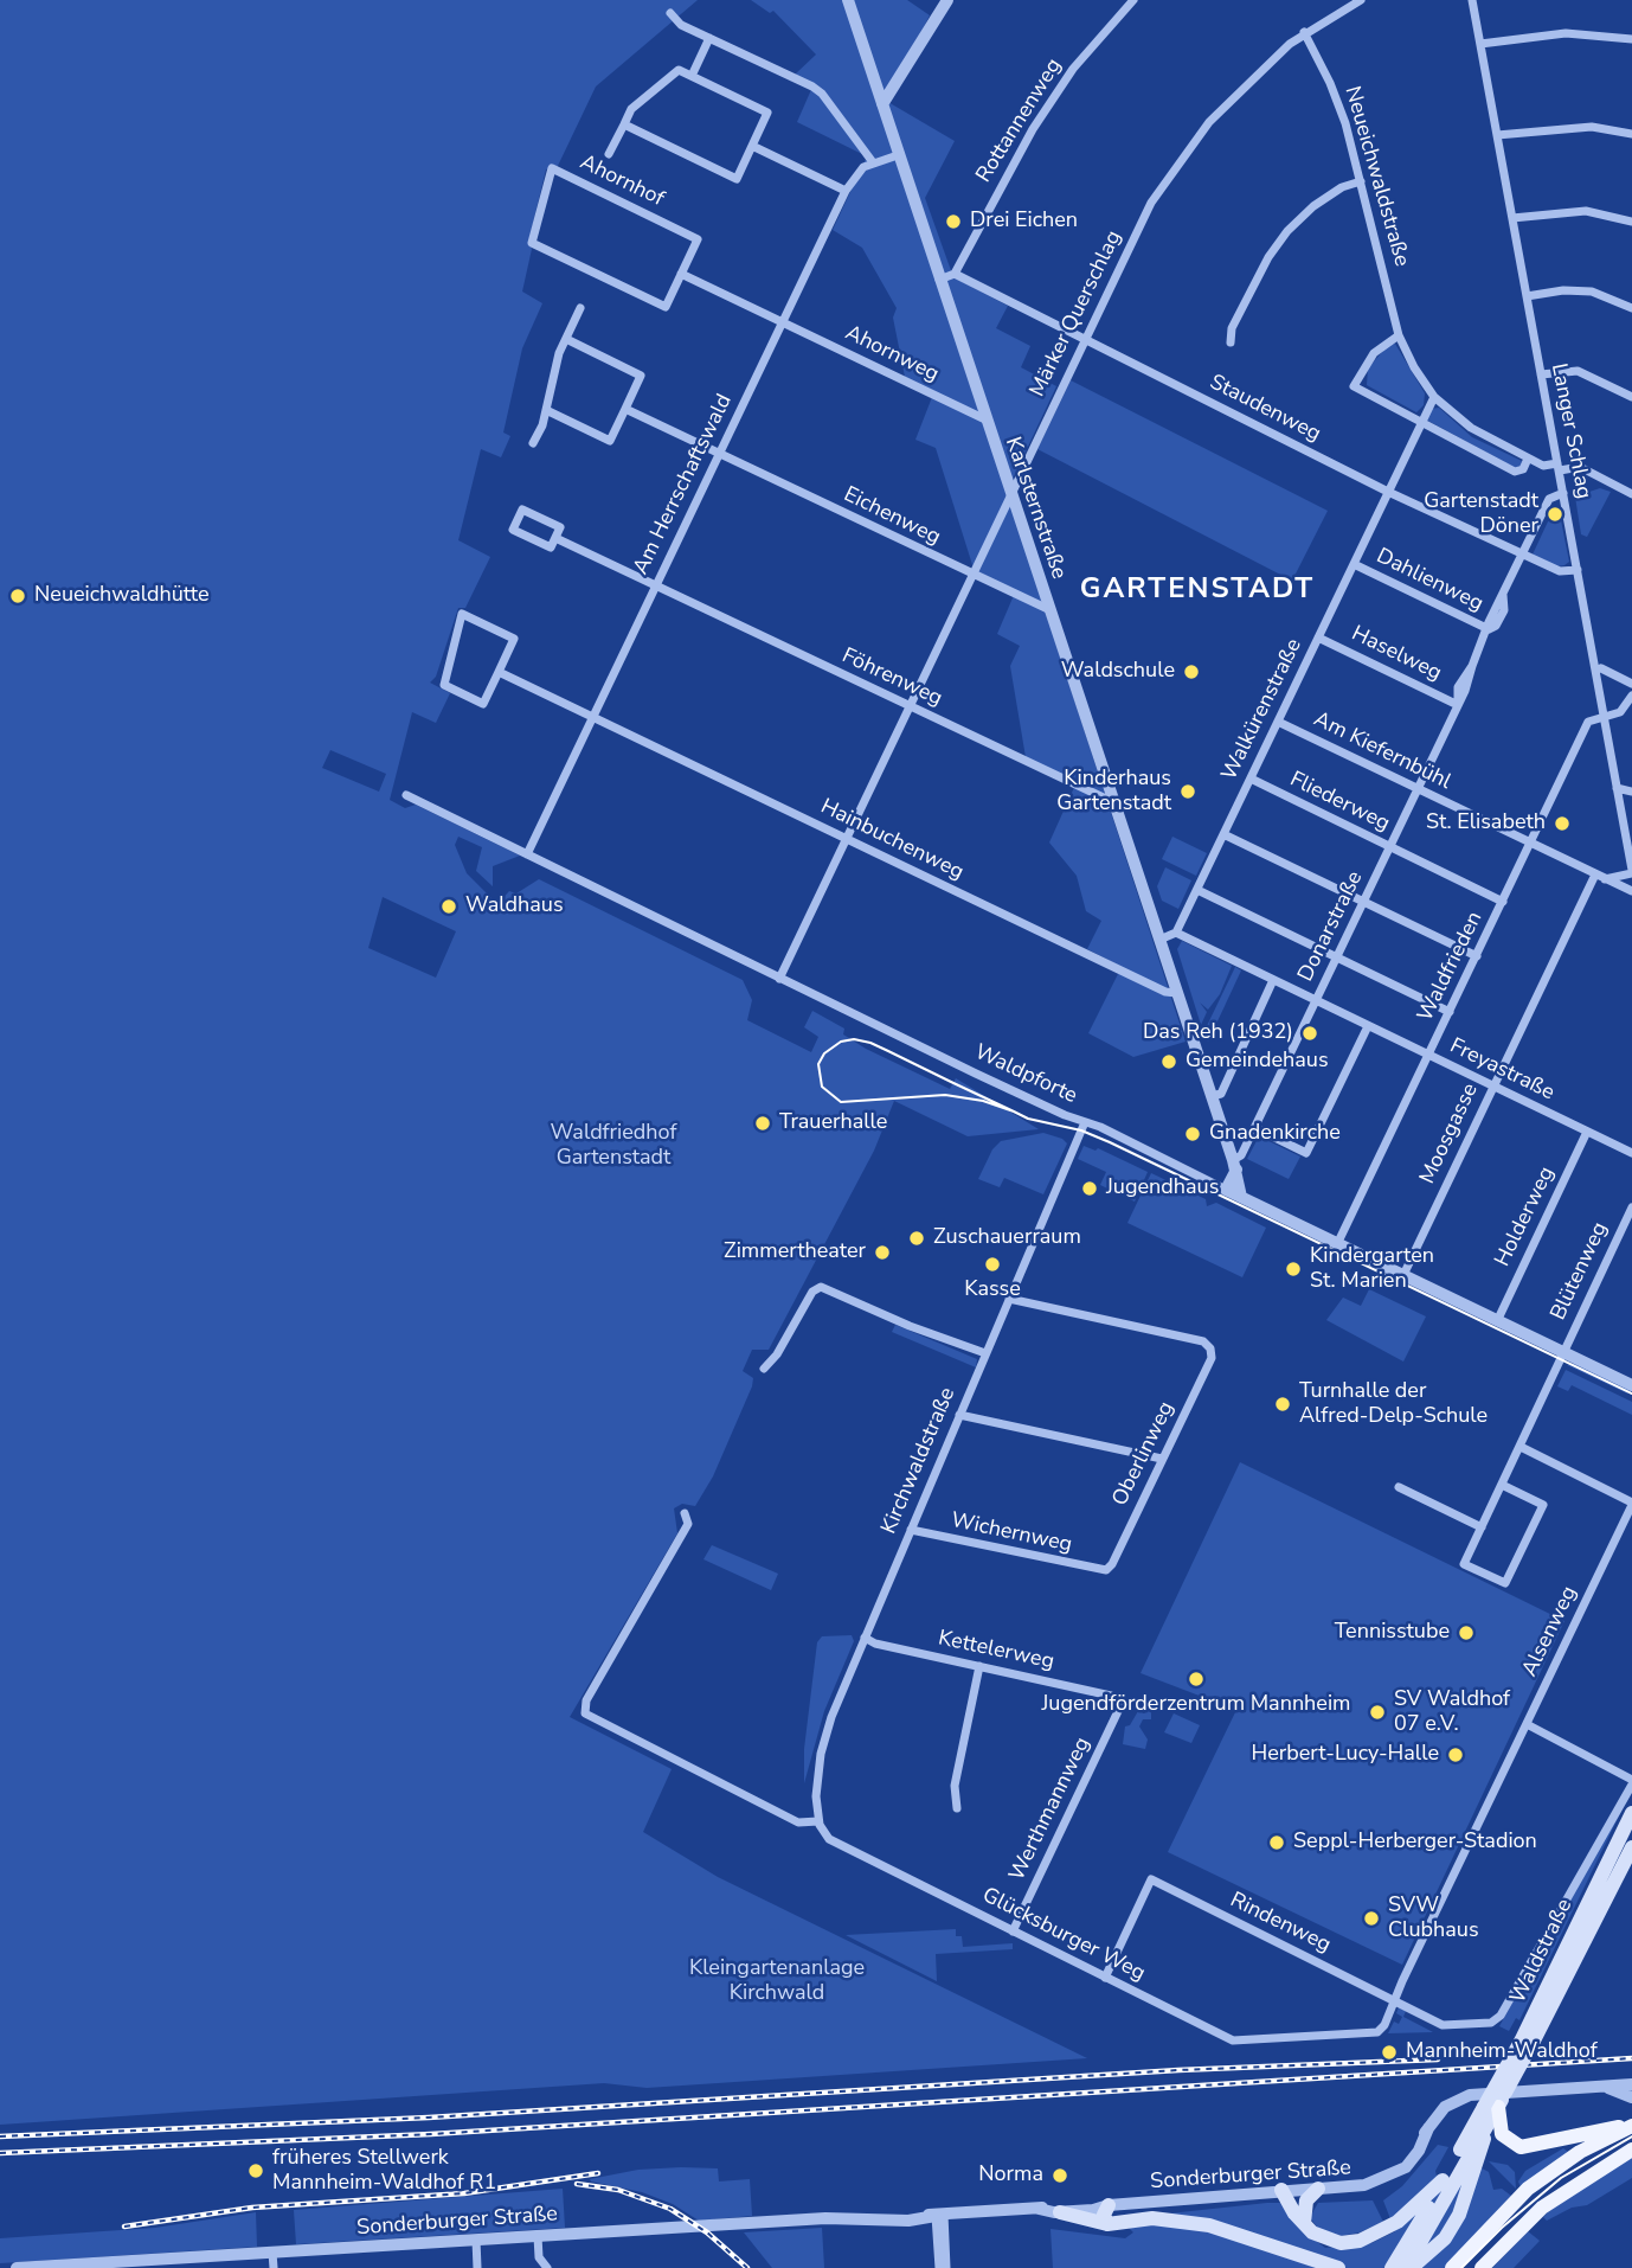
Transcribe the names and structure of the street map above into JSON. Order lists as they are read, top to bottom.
{
  "streets": {
    "main road": ["Waldstraße"],
    "street": [
      "Rottannenweg",
      "Neueichwaldstraße",
      "Ahornhof",
      "Märker Querschlag",
      "Ahornweg",
      "Staudenweg",
      "Langer Schlag",
      "Am Herrschaftswald",
      "Karlsternstraße",
      "Eichenweg",
      "Dahlienweg",
      "Haselweg",
      "Föhrenweg",
      "Walkürenstraße",
      "Am Kiefernbühl",
      "Fliederweg",
      "Hainbuchenweg",
      "Donarstraße",
      "Waldfrieden",
      "Freyastraße",
      "Waldpforte",
      "Moosgasse",
      "Holderweg",
      "Blütenweg",
      "Oberlinweg",
      "Kirchwaldstraße",
      "Wichernweg",
      "Alsenweg",
      "Kettelerweg",
      "Werthmannweg",
      "Rindenweg",
      "Glücksburger Weg",
      "Sonderburger Straße"
    ]
  },
  "crossings": [
    ["Rottannenweg", "Staudenweg"],
    ["Neueichwaldstraße", "Märker Querschlag"],
    ["Neueichwaldstraße", "Langer Schlag"],
    ["Neueichwaldstraße", "Walkürenstraße"],
    ["Märker Querschlag", "Staudenweg"],
    ["Märker Querschlag", "Karlsternstraße"],
    ["Märker Querschlag", "Eichenweg"],
    ["Märker Querschlag", "Föhrenweg"],
    ["Märker Querschlag", "Hainbuchenweg"],
    ["Märker Querschlag", "Waldpforte"],
    ["Ahornweg", "Am Herrschaftswald"],
    ["Ahornweg", "Karlsternstraße"],
    ["Staudenweg", "Langer Schlag"],
    ["Staudenweg", "Walkürenstraße"],
    ["Staudenweg", "Donarstraße"],
    ["Langer Schlag", "Donarstraße"],
    ["Langer Schlag", "Waldfrieden"],
    ["Am Herrschaftswald", "Eichenweg"],
    ["Am Herrschaftswald", "Föhrenweg"],
    ["Am Herrschaftswald", "Hainbuchenweg"],
    ["Am Herrschaftswald", "Waldpforte"],
    ["Karlsternstraße", "Eichenweg"],
    ["Karlsternstraße", "Föhrenweg"],
    ["Karlsternstraße", "Hainbuchenweg"],
    ["Karlsternstraße", "Donarstraße"],
    ["Karlsternstraße", "Waldpforte"],
    ["Dahlienweg", "Walkürenstraße"],
    ["Dahlienweg", "Donarstraße"],
    ["Haselweg", "Walkürenstraße"],
    ["Haselweg", "Donarstraße"],
    ["Walkürenstraße", "Am Kiefernbühl"],
    ["Walkürenstraße", "Fliederweg"],
    ["Walkürenstraße", "Freyastraße"],
    ["Am Kiefernbühl", "Donarstraße"],
    ["Am Kiefernbühl", "Waldfrieden"],
    ["Am Kiefernbühl", "Moosgasse"],
    ["Fliederweg", "Donarstraße"],
    ["Fliederweg", "Waldfrieden"],
    ["Donarstraße", "Freyastraße"],
    ["Waldfrieden", "Freyastraße"],
    ["Waldfrieden", "Waldpforte"],
    ["Freyastraße", "Moosgasse"],
    ["Freyastraße", "Holderweg"],
    ["Waldpforte", "Moosgasse"],
    ["Waldpforte", "Holderweg"],
    ["Waldpforte", "Blütenweg"],
    ["Waldpforte", "Kirchwaldstraße"],
    ["Oberlinweg", "Kirchwaldstraße"],
    ["Oberlinweg", "Wichernweg"],
    ["Kirchwaldstraße", "Wichernweg"],
    ["Kirchwaldstraße", "Kettelerweg"],
    ["Kirchwaldstraße", "Glücksburger Weg"],
    ["Alsenweg", "Rindenweg"],
    ["Alsenweg", "Glücksburger Weg"],
    ["Kettelerweg", "Werthmannweg"],
    ["Werthmannweg", "Glücksburger Weg"],
    ["Rindenweg", "Glücksburger Weg"]
  ],
  "districts": ["GARTENSTADT"],
  "parks": ["Waldfriedhof Gartenstadt", "Kleingartenanlage Kirchwald"],
  "places": [
    "Drei Eichen",
    "Gartenstadt Döner",
    "Neueichwaldhütte",
    "Waldschule",
    "Kinderhaus Gartenstadt",
    "St. Elisabeth",
    "Waldhaus",
    "Das Reh (1932)",
    "Gemeindehaus",
    "Trauerhalle",
    "Gnadenkirche",
    "Jugendhaus",
    "Zuschauerraum",
    "Zimmertheater",
    "Kasse",
    "Kindergarten St. Marien",
    "Turnhalle der Alfred-Delp-Schule",
    "Tennisstube",
    "Jugendförderzentrum Mannheim",
    "SV Waldhof 07 e.V.",
    "Herbert-Lucy-Halle",
    "Seppl-Herberger-Stadion",
    "SVW Clubhaus",
    "Mannheim-Waldhof",
    "früheres Stellwerk Mannheim-Waldhof R1",
    "Norma"
  ]
}
